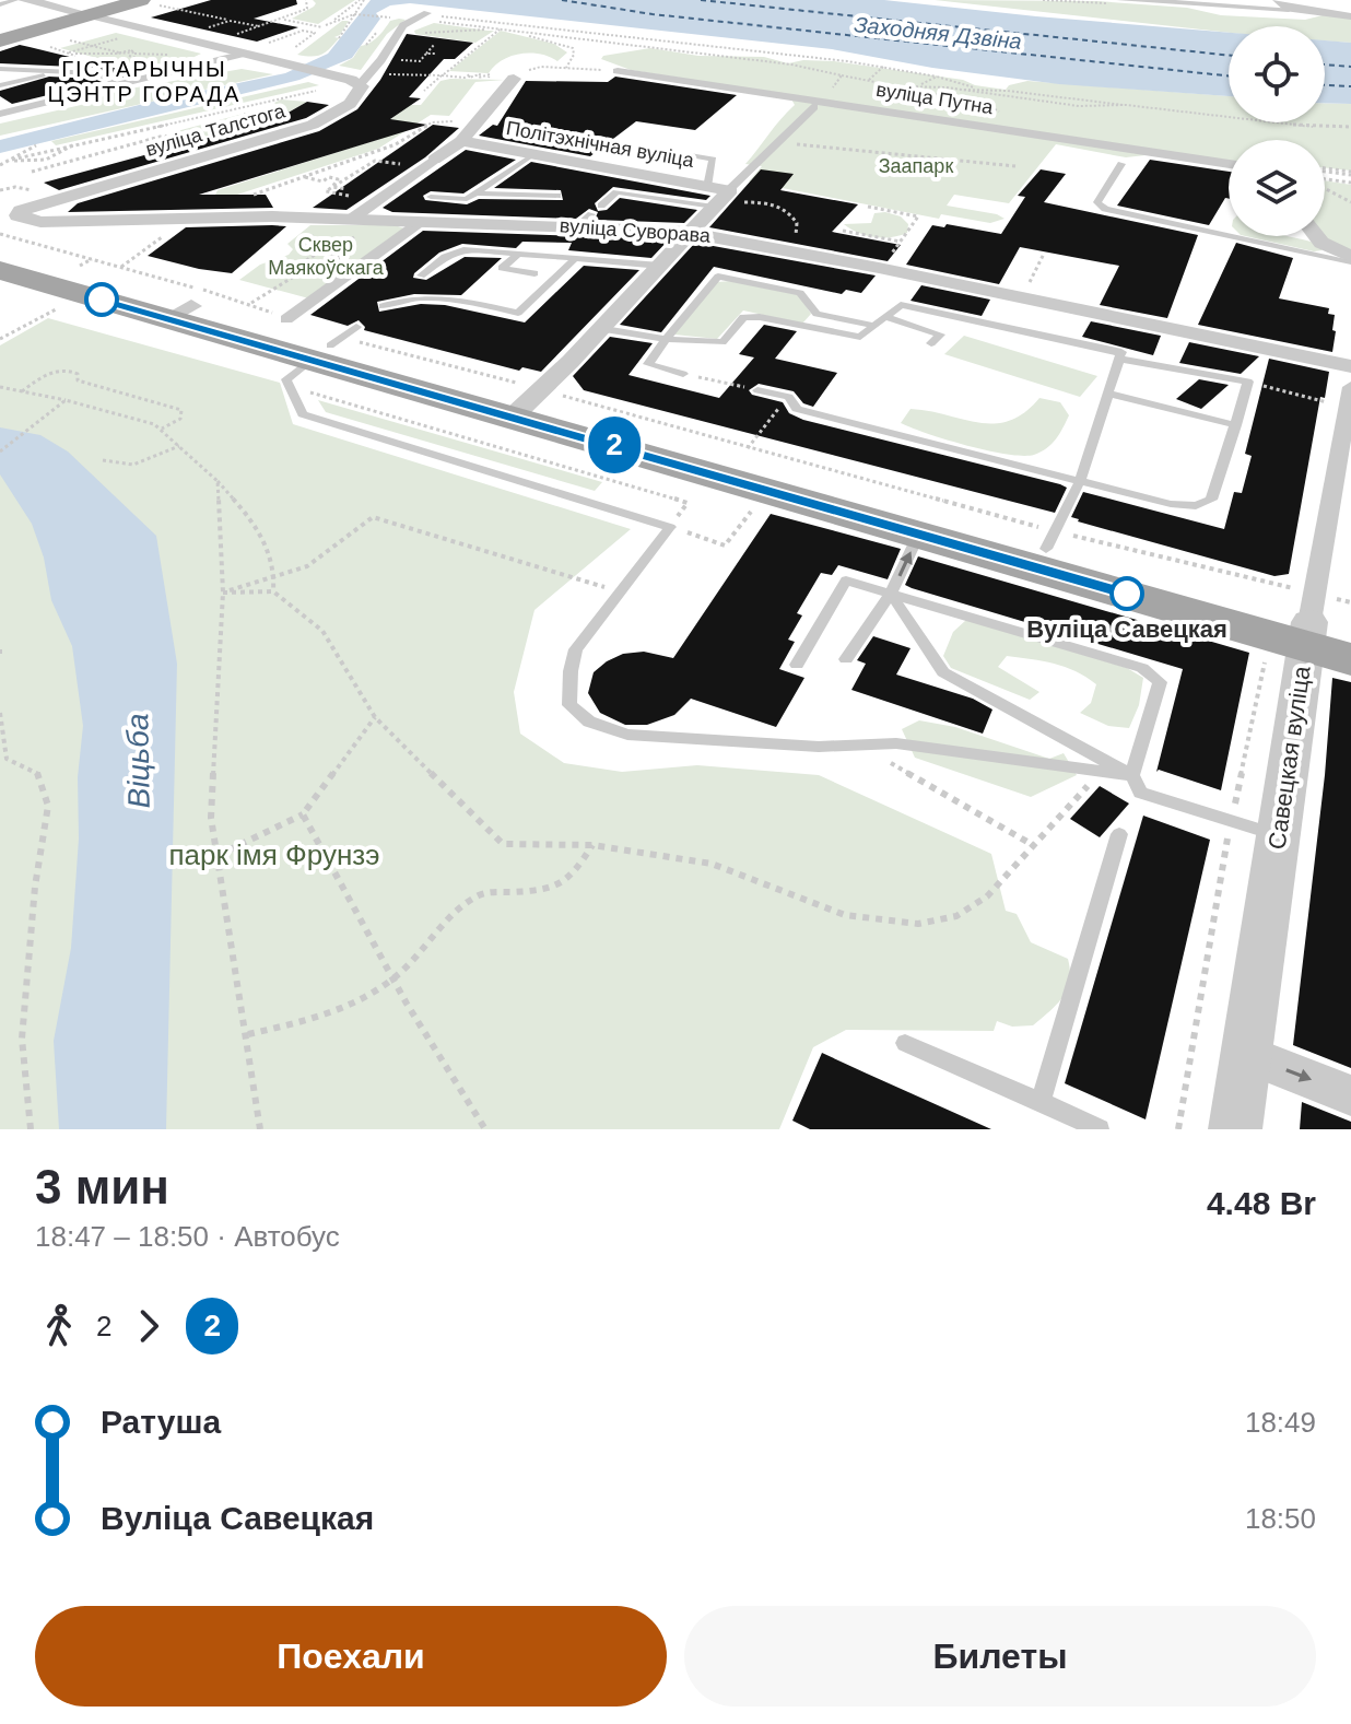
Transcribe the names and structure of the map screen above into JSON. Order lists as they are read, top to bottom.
{
  "streets": {
    "street": [
      "вуліца Путна",
      "вуліца Талстога",
      "Політэхнічная вуліца",
      "вуліца Суворава",
      "Савецкая вуліца"
    ]
  },
  "crossings": [
    ["вуліца Талстога", "вуліца Суворава"]
  ],
  "districts": ["ГІСТАРЫЧНЫ ЦЭНТР ГОРАДА"],
  "water": ["Заходняя Дзвіна", "Віцьба"],
  "parks": ["Заапарк", "Сквер Маякоўскага", "парк імя Фрунзэ"],
  "places": ["Вуліца Савецкая"],
  "lines": ["bus line 2"],
  "page": {
    "on_map": "2",
    "heading": ["3 мин", "18:47 – 18:50 · Автобус", "4.48 Br"],
    "legs": ["2", "2"],
    "list": [
      {
        "name": "Ратуша",
        "value": "18:49"
      },
      {
        "name": "Вуліца Савецкая",
        "value": "18:50"
      }
    ],
    "buttons": ["Поехали", "Билеты"]
  }
}
